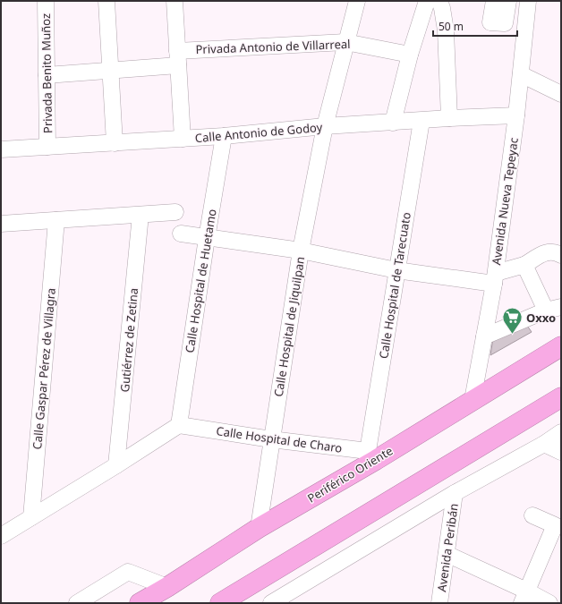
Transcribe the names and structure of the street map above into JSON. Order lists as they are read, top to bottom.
{
  "streets": {
    "highway": ["Periférico Oriente"],
    "street": [
      "Privada Antonio de Villarreal",
      "Privada Benito Muñoz",
      "Calle Antonio de Godoy",
      "Avenida Nueva Tepeyac",
      "Calle Hospital de Huetamo",
      "Calle Hospital de Tarecuato",
      "Calle Hospital de Jiquilpan",
      "Gutiérrez de Zetina",
      "Calle Gaspar Pérez de Villagra",
      "Calle Hospital de Charo",
      "Avenida Peribán"
    ]
  },
  "crossings": [
    ["Privada Antonio de Villarreal", "Privada Benito Muñoz"],
    ["Privada Antonio de Villarreal", "Calle Hospital de Jiquilpan"],
    ["Privada Benito Muñoz", "Calle Antonio de Godoy"],
    ["Calle Antonio de Godoy", "Avenida Nueva Tepeyac"],
    ["Calle Antonio de Godoy", "Calle Hospital de Huetamo"],
    ["Calle Antonio de Godoy", "Calle Hospital de Tarecuato"],
    ["Calle Antonio de Godoy", "Calle Hospital de Jiquilpan"],
    ["Avenida Nueva Tepeyac", "Periférico Oriente"],
    ["Calle Hospital de Huetamo", "Calle Hospital de Charo"],
    ["Calle Hospital de Tarecuato", "Calle Hospital de Charo"],
    ["Calle Hospital de Tarecuato", "Periférico Oriente"],
    ["Calle Hospital de Jiquilpan", "Calle Hospital de Charo"],
    ["Calle Hospital de Jiquilpan", "Periférico Oriente"],
    ["Calle Hospital de Charo", "Periférico Oriente"]
  ],
  "places": {
    "supermarket": ["Oxxo"]
  },
  "scale_bar": "50 m"
}
